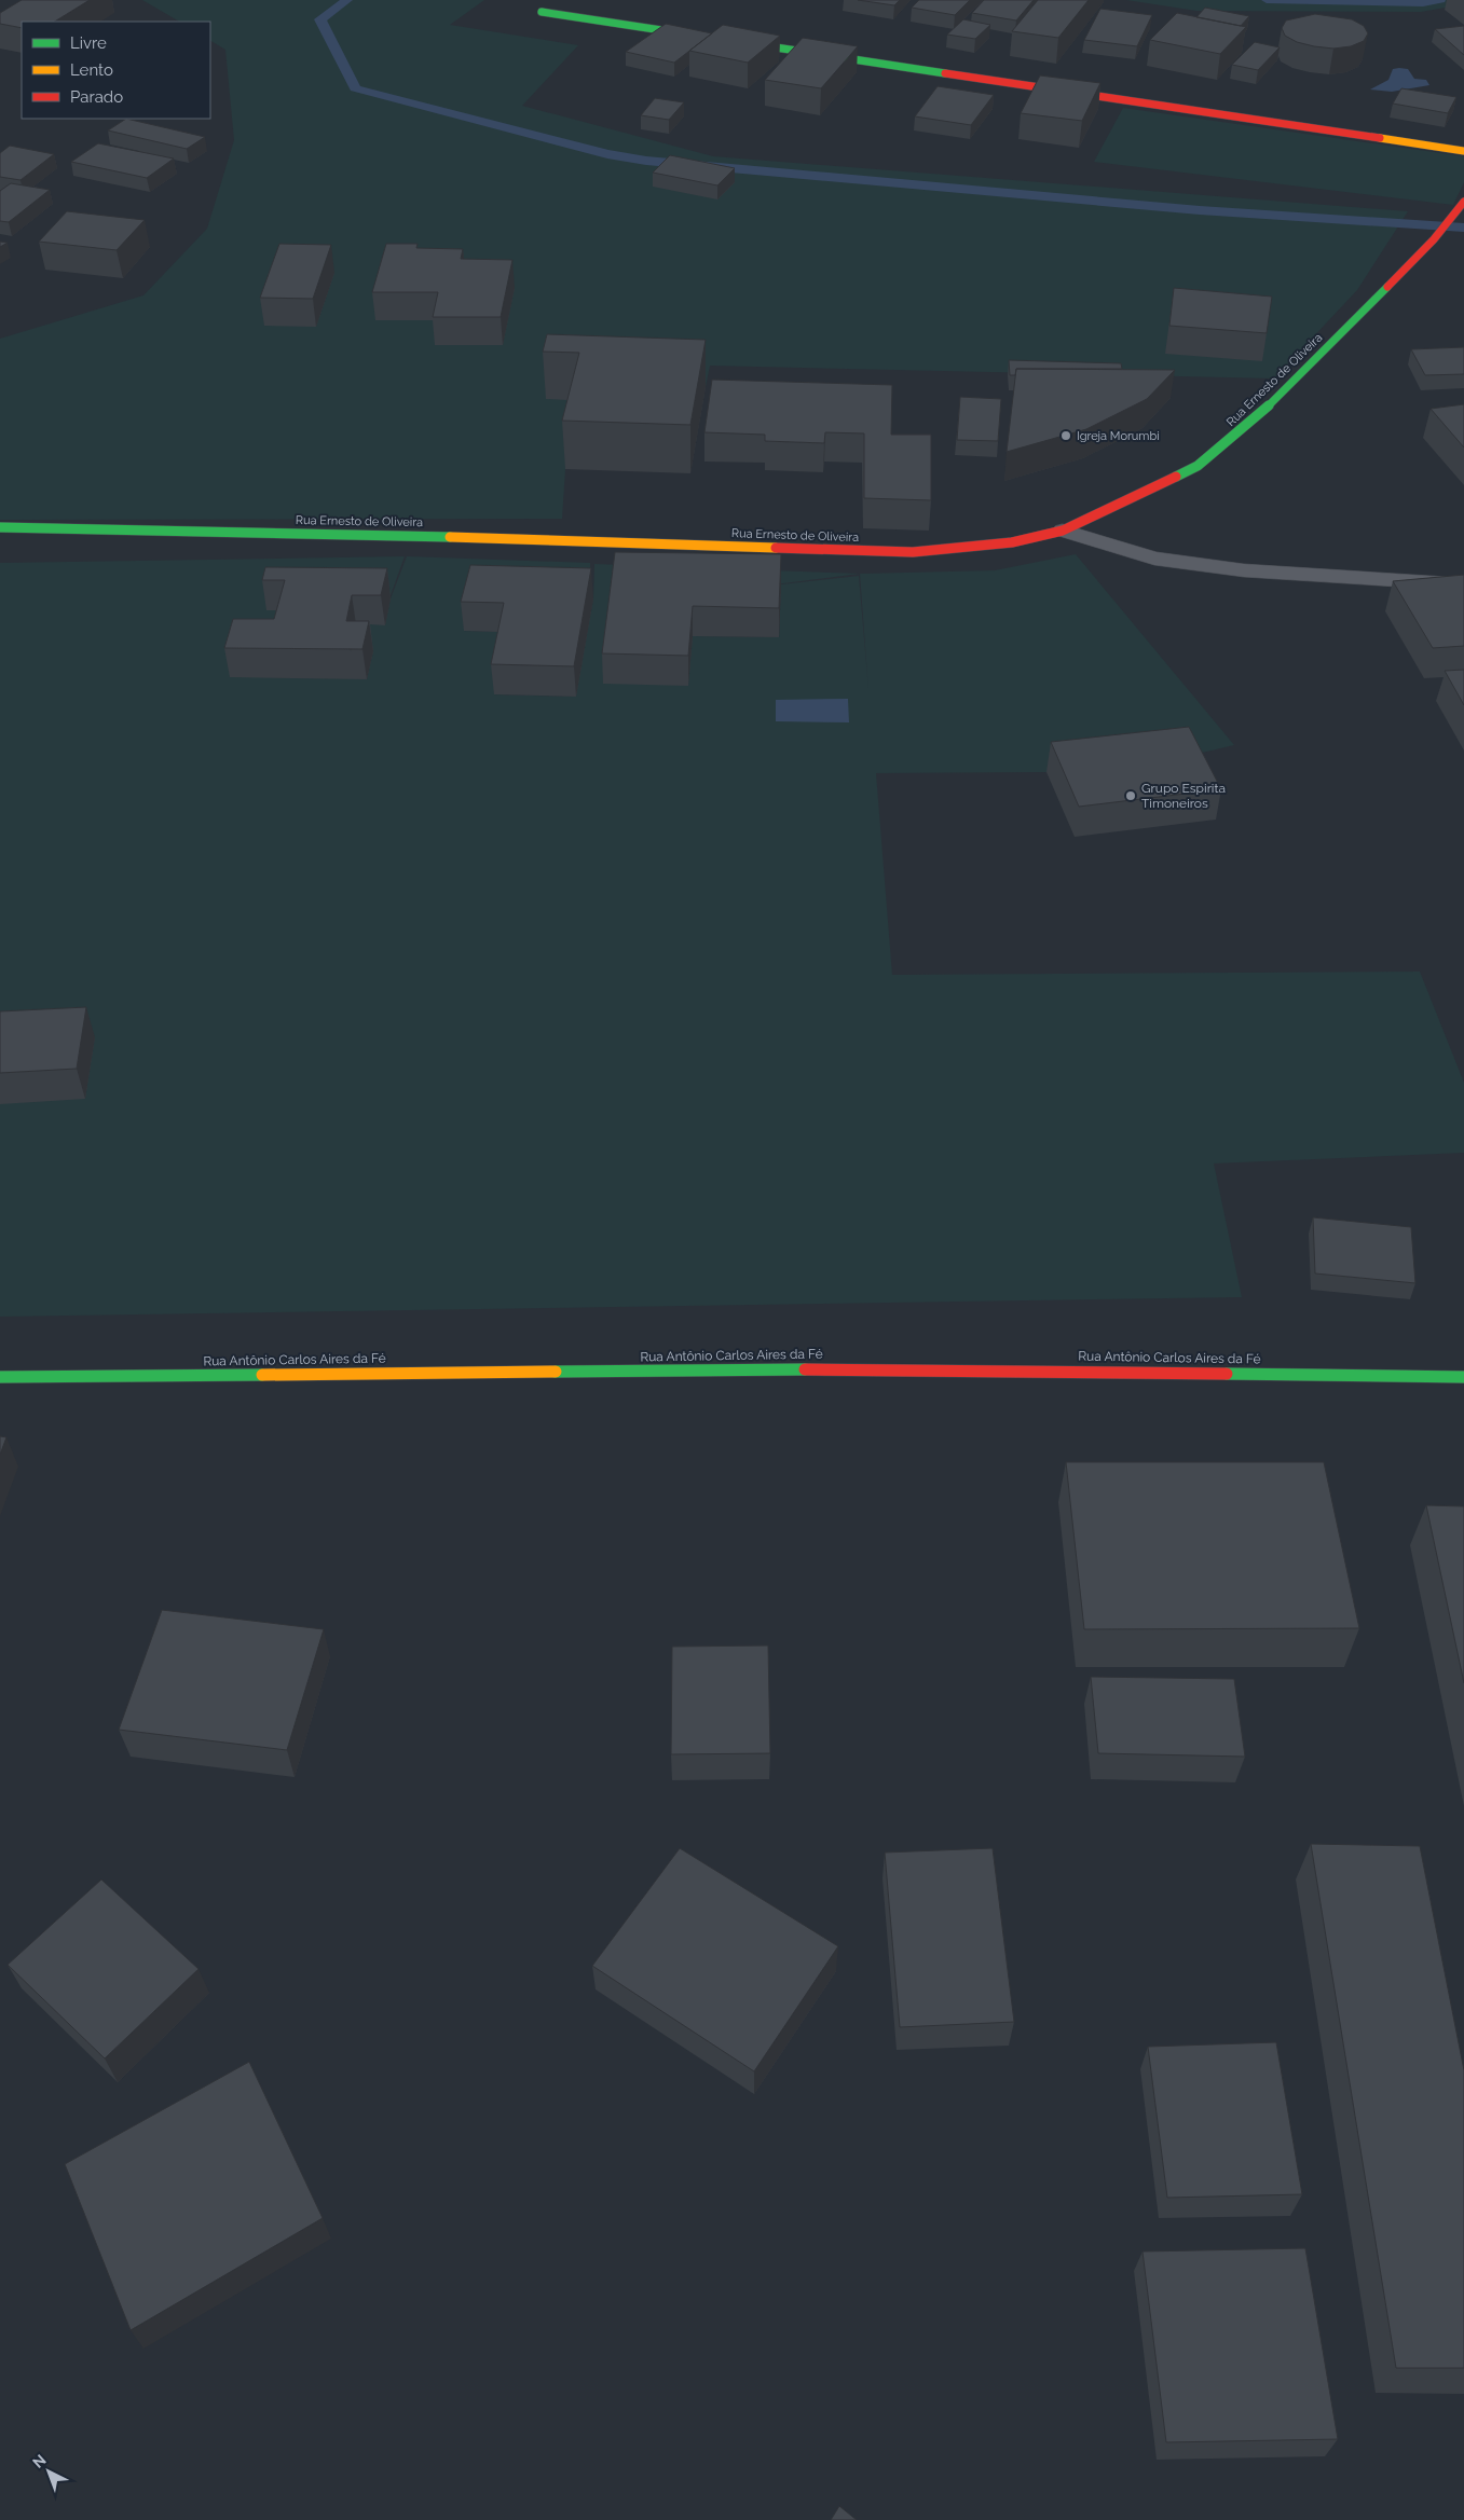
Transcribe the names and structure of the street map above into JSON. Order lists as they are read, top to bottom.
{
  "streets": {
    "street": ["Rua Ernesto de Oliveira", "Rua Antônio Carlos Aires da Fé"]
  },
  "places": ["Igreja Morumbi", "Grupo Espirita Timoneiros"],
  "legend": ["Livre", "Lento", "Parado"],
  "north": "top left"
}
